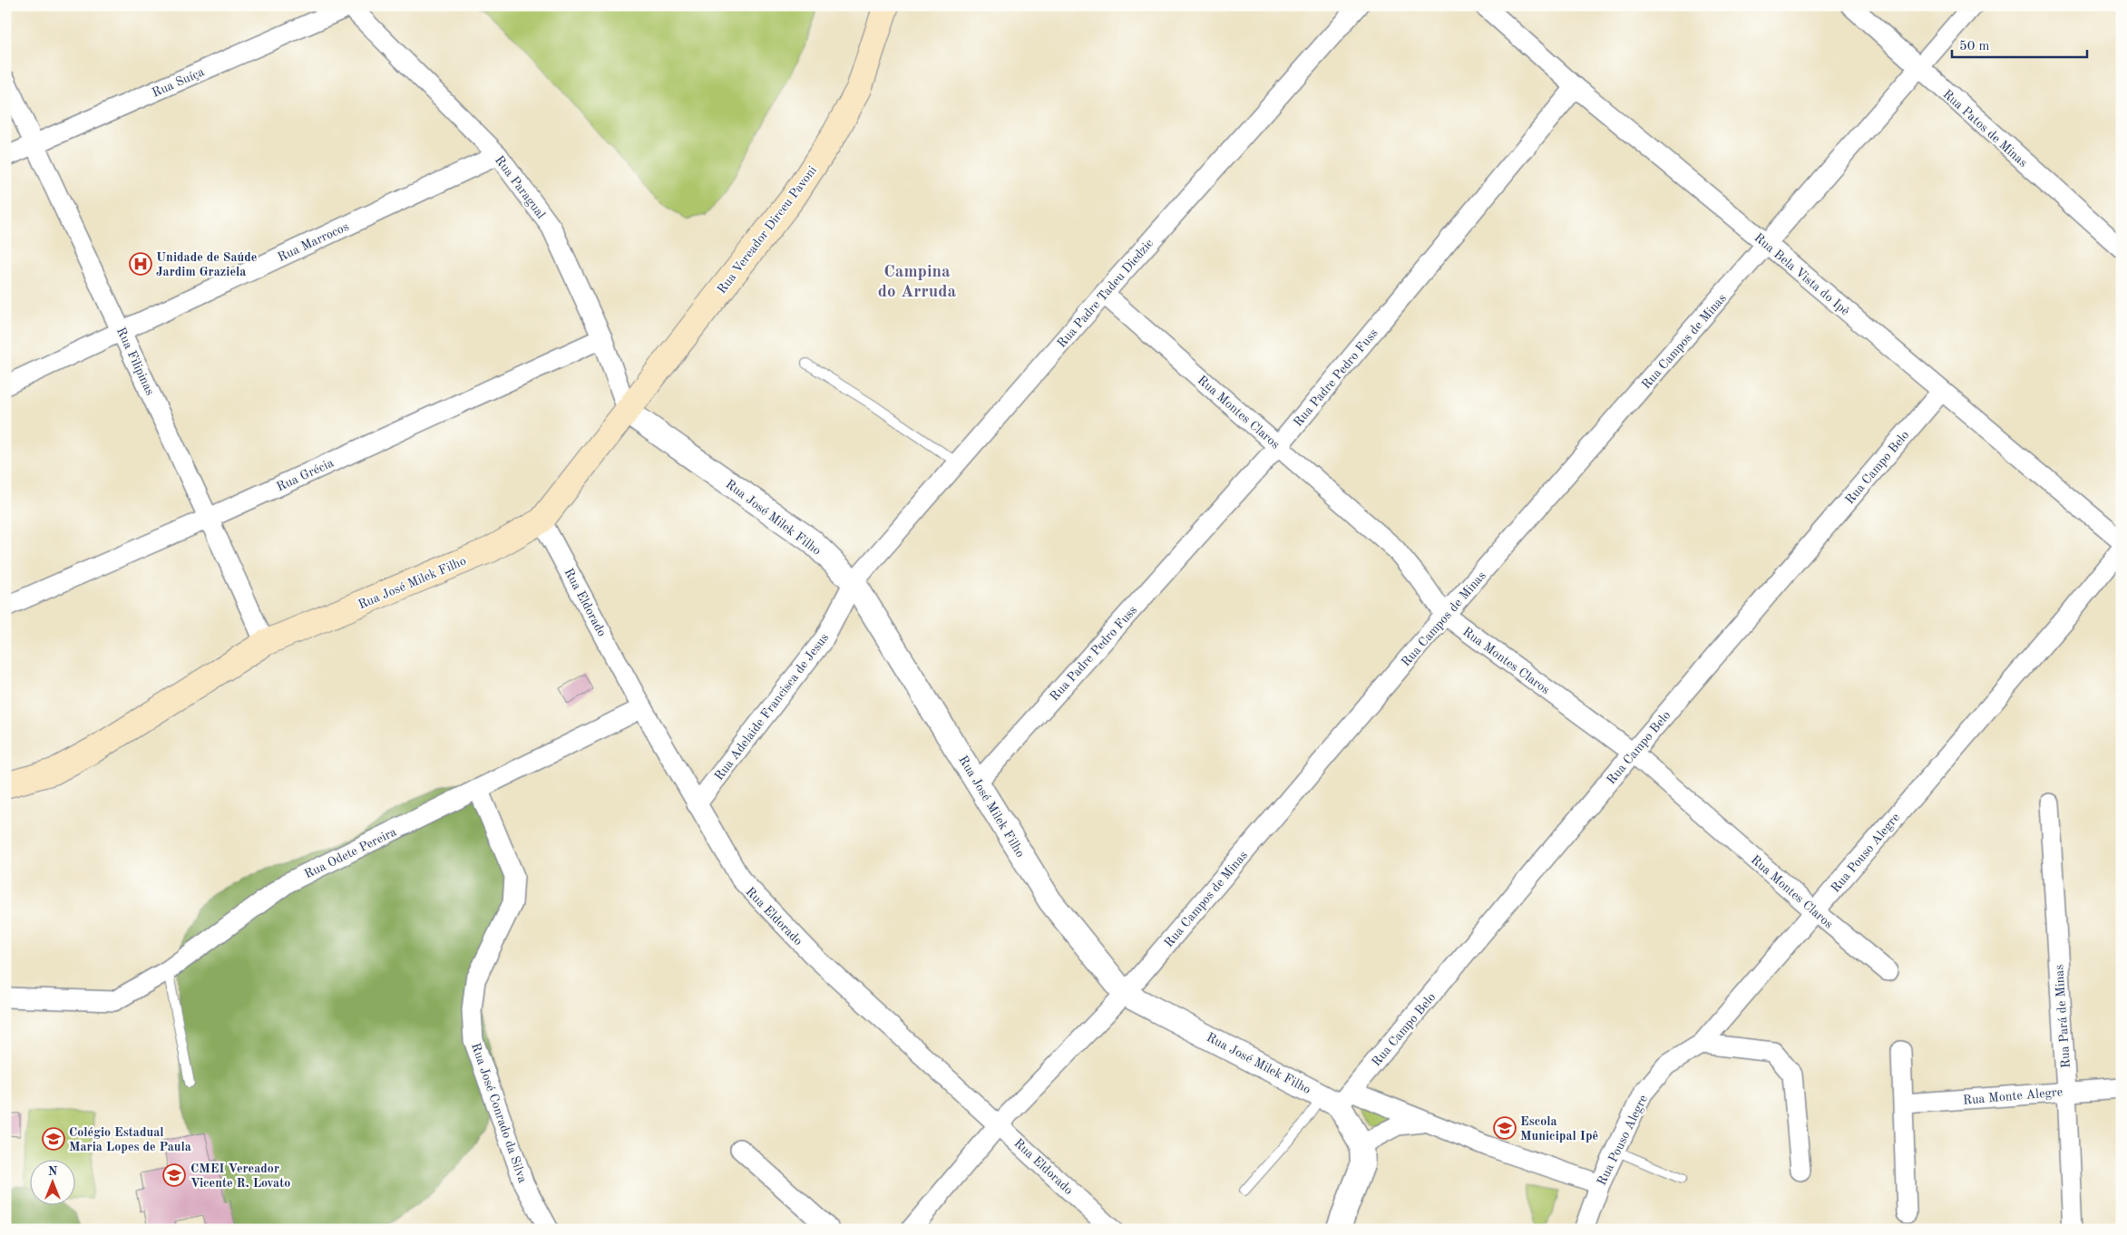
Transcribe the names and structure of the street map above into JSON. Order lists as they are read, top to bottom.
{
  "streets": {
    "main road": ["Rua Vereador Dirceu Pavoni", "Rua José Milek Filho"],
    "street": [
      "Rua Suíça",
      "Rua Patos de Minas",
      "Rua Paragual",
      "Rua Marrocos",
      "Rua Bela Vista do Ipê",
      "Rua Padre Tadeu Diedzic",
      "Rua Campos de Minas",
      "Rua Filipinas",
      "Rua Padre Pedro Fuss",
      "Rua Montes Claros",
      "Rua Campo Belo",
      "Rua Grécia",
      "Rua Eldorado",
      "Rua Adelaide Francisca de Jesus",
      "Rua Odete Pereira",
      "Rua Pouso Alegre",
      "Rua Pará de Minas",
      "Rua Monte Alegre",
      "Rua José Conrado da Silva"
    ]
  },
  "crossings": [
    ["Rua Suíça", "Rua Paragual"],
    ["Rua Suíça", "Rua Filipinas"],
    ["Rua Patos de Minas", "Rua Campos de Minas"],
    ["Rua Paragual", "Rua Vereador Dirceu Pavoni"],
    ["Rua Paragual", "Rua Marrocos"],
    ["Rua Paragual", "Rua Grécia"],
    ["Rua Paragual", "Rua José Milek Filho"],
    ["Rua Vereador Dirceu Pavoni", "Rua José Milek Filho"],
    ["Rua Marrocos", "Rua Filipinas"],
    ["Rua Bela Vista do Ipê", "Rua Campos de Minas"],
    ["Rua Bela Vista do Ipê", "Rua Padre Pedro Fuss"],
    ["Rua Bela Vista do Ipê", "Rua Campo Belo"],
    ["Rua Padre Tadeu Diedzic", "Rua Montes Claros"],
    ["Rua Padre Tadeu Diedzic", "Rua José Milek Filho"],
    ["Rua Padre Tadeu Diedzic", "Rua Adelaide Francisca de Jesus"],
    ["Rua Campos de Minas", "Rua Montes Claros"],
    ["Rua Campos de Minas", "Rua José Milek Filho"],
    ["Rua Campos de Minas", "Rua Eldorado"],
    ["Rua Filipinas", "Rua Grécia"],
    ["Rua Filipinas", "Rua José Milek Filho"],
    ["Rua Padre Pedro Fuss", "Rua Montes Claros"],
    ["Rua Padre Pedro Fuss", "Rua José Milek Filho"],
    ["Rua Montes Claros", "Rua Campo Belo"],
    ["Rua Montes Claros", "Rua Pouso Alegre"],
    ["Rua Campo Belo", "Rua José Milek Filho"],
    ["Rua José Milek Filho", "Rua Eldorado"],
    ["Rua José Milek Filho", "Rua Adelaide Francisca de Jesus"],
    ["Rua Eldorado", "Rua Adelaide Francisca de Jesus"],
    ["Rua Eldorado", "Rua Odete Pereira"],
    ["Rua Odete Pereira", "Rua José Conrado da Silva"],
    ["Rua Pará de Minas", "Rua Monte Alegre"]
  ],
  "districts": ["Campina do Arruda"],
  "places": {
    "hospital": ["Unidade de Saúde Jardim Graziela"],
    "school or university": ["Escola Municipal Ipê", "Colégio Estadual Maria Lopes de Paula", "CMEI Vereador Vicente R. Lovato"]
  },
  "scale_bar": "50 m",
  "north": "top"
}
